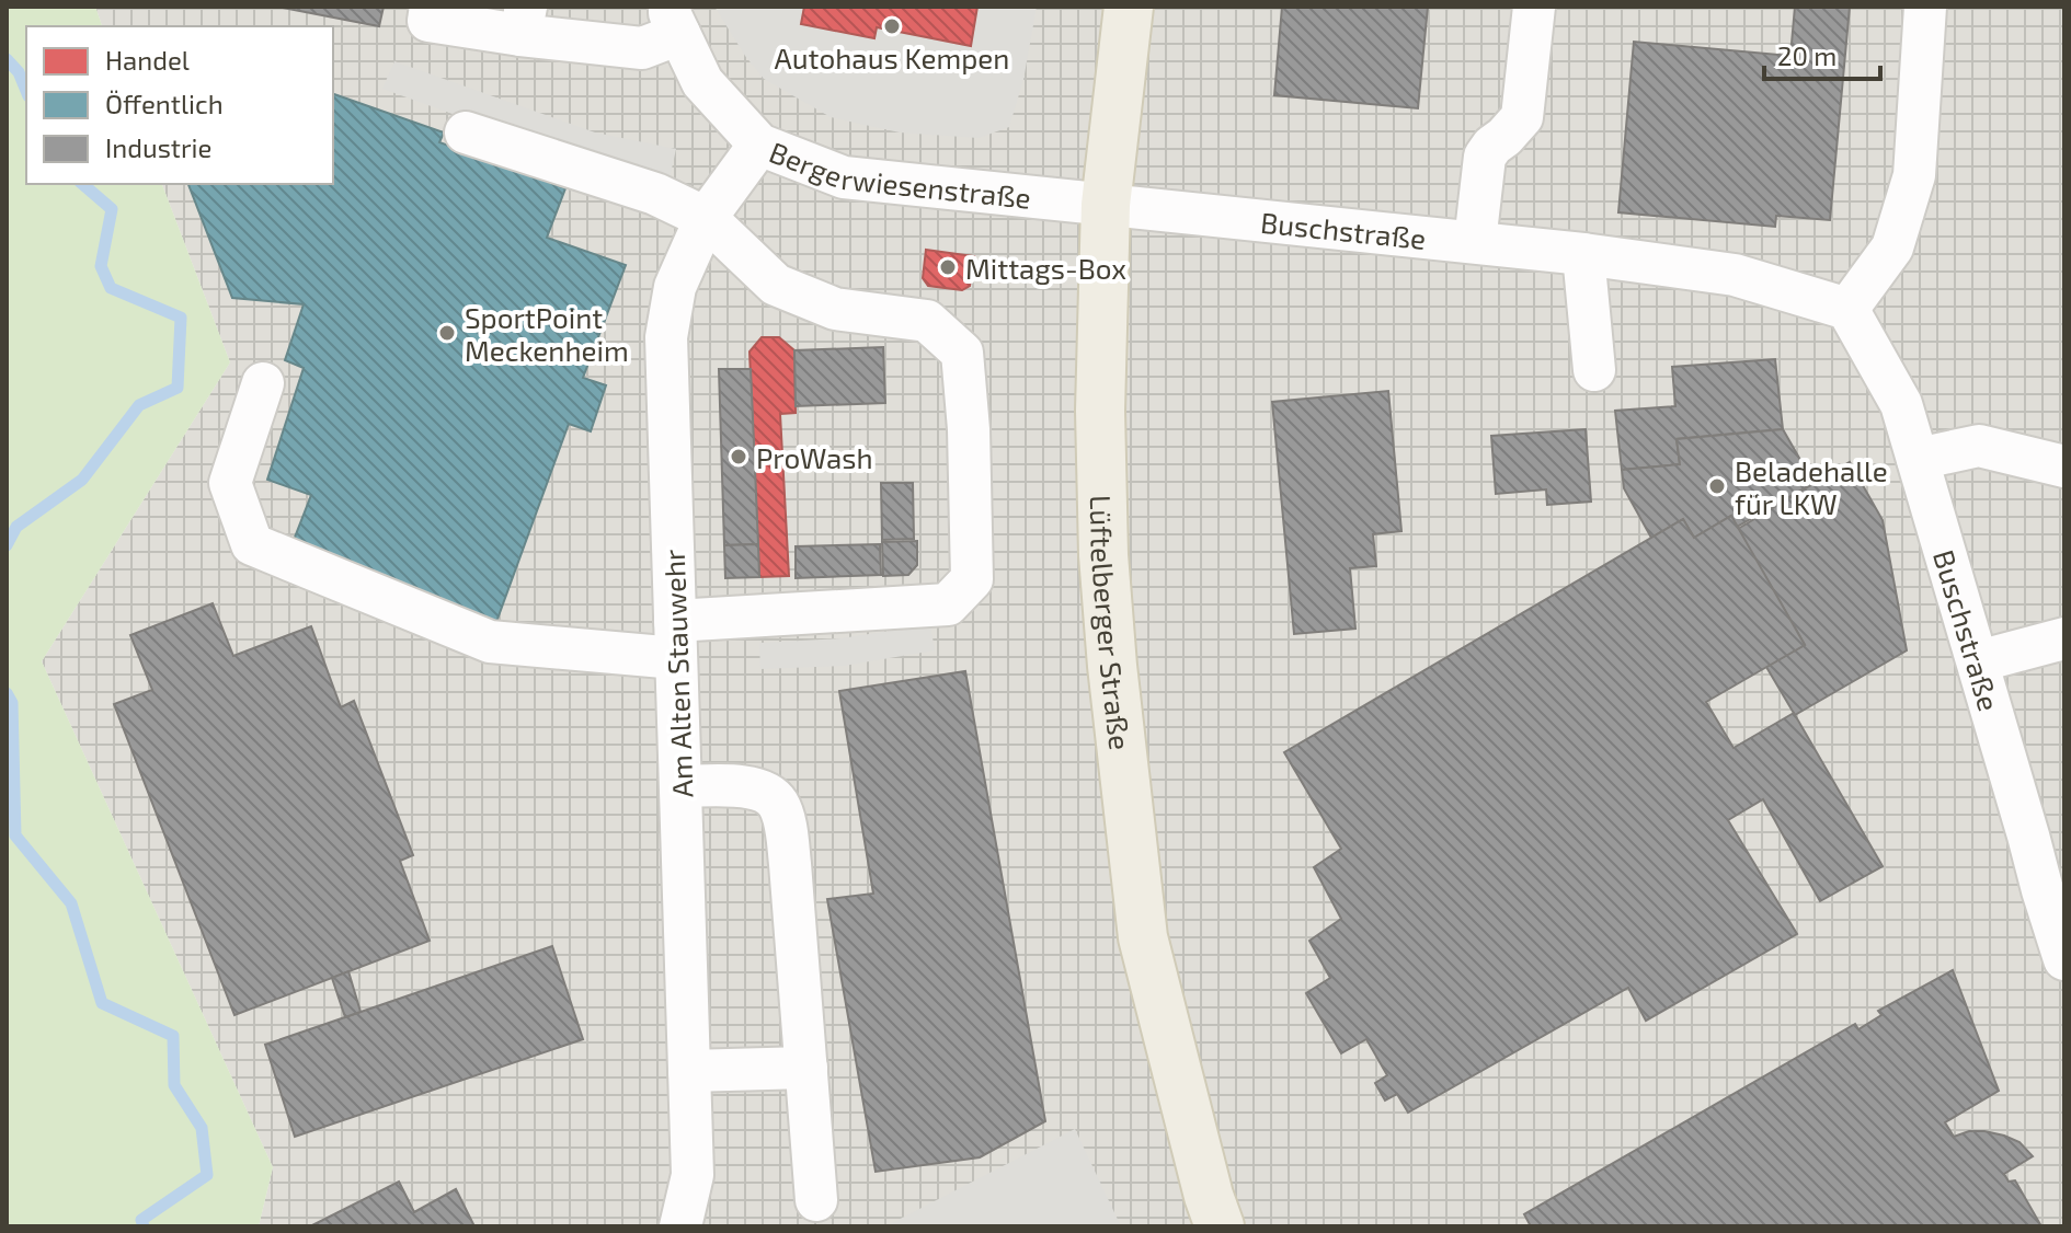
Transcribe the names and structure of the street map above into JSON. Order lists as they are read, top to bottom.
{
  "streets": {
    "main road": ["Lüftelberger Straße"],
    "street": ["Bergerwiesenstraße", "Buschstraße", "Am Alten Stauwehr"]
  },
  "crossings": [
    ["Bergerwiesenstraße", "Buschstraße"],
    ["Bergerwiesenstraße", "Lüftelberger Straße"],
    ["Bergerwiesenstraße", "Am Alten Stauwehr"],
    ["Buschstraße", "Lüftelberger Straße"]
  ],
  "places": [
    "Autohaus Kempen",
    "Mittags-Box",
    "SportPoint Meckenheim",
    "ProWash",
    "Beladehalle für LKW"
  ],
  "legend": ["Handel", "Öffentlich", "Industrie"],
  "scale_bar": "20 m"
}
